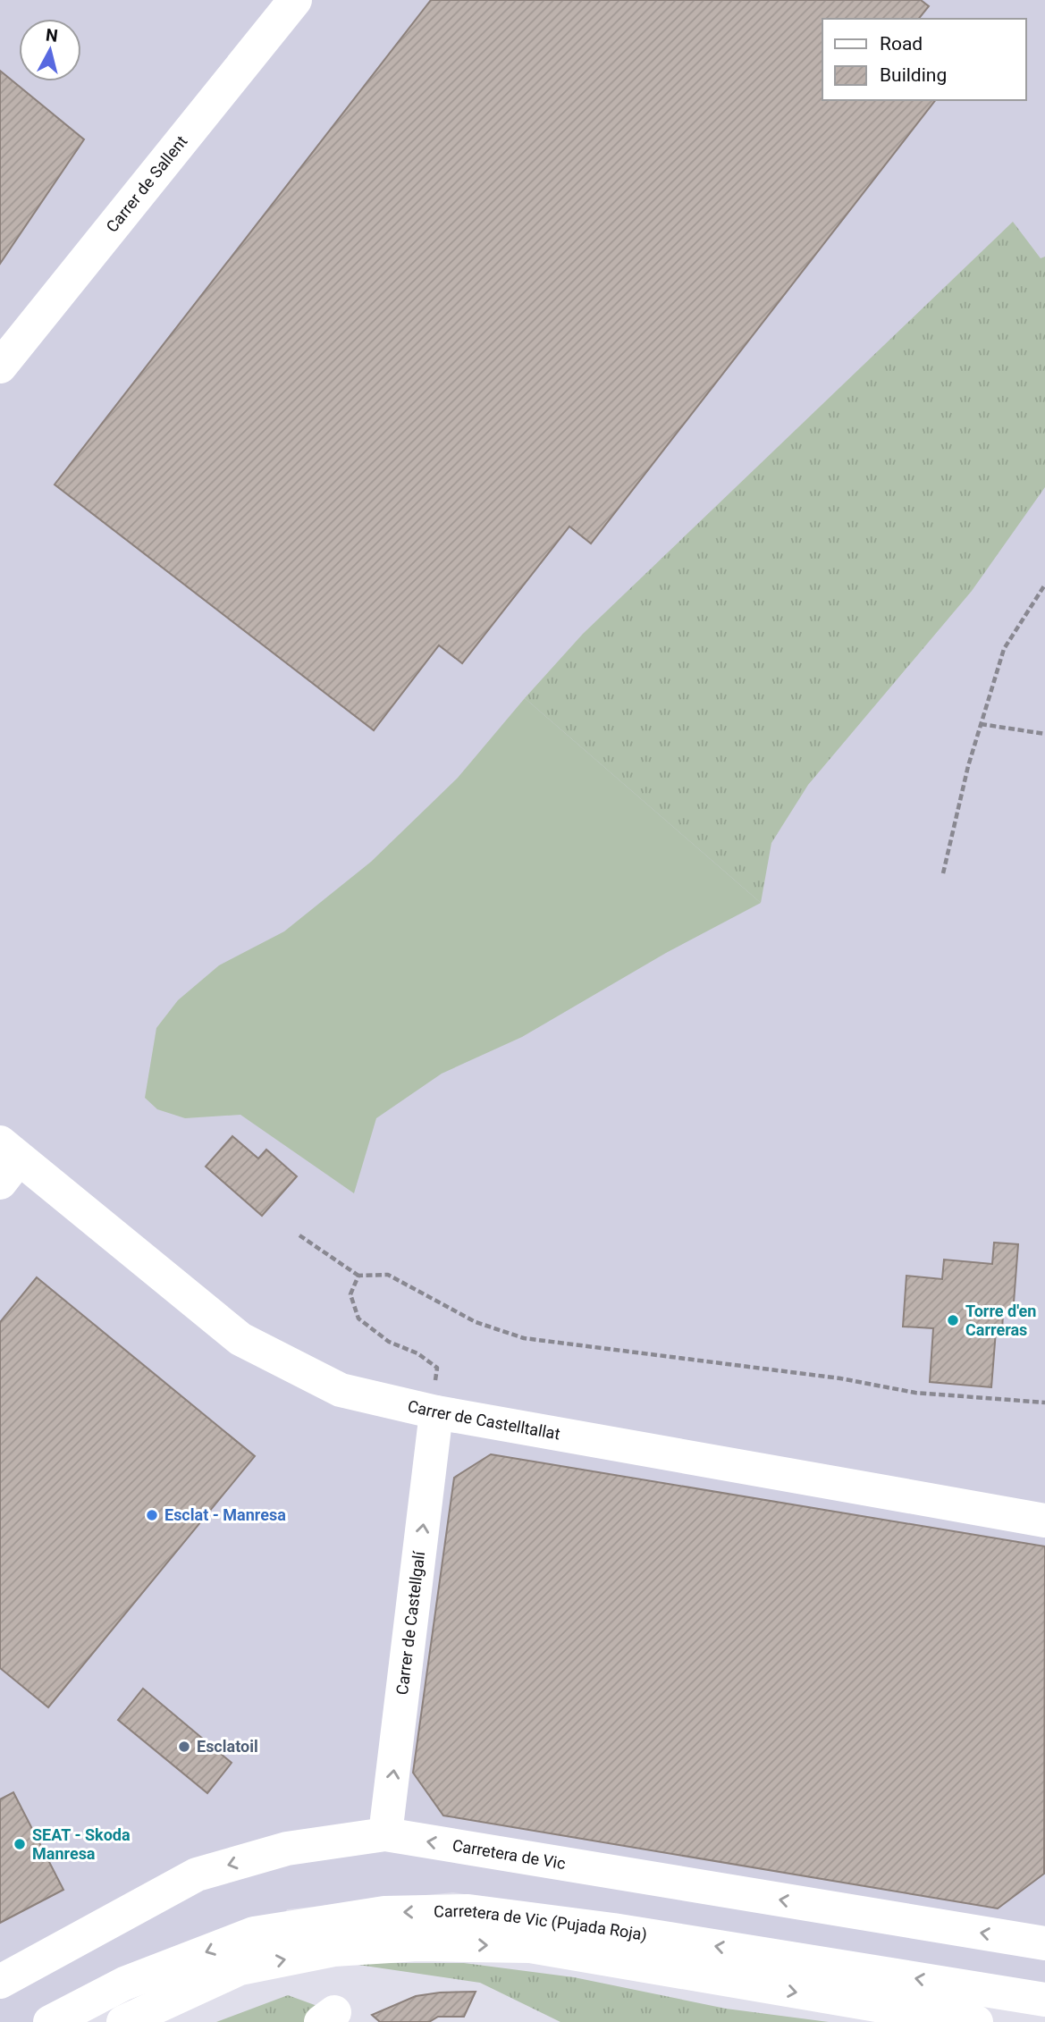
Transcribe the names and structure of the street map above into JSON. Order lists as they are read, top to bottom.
{
  "streets": {
    "street": [
      "Carrer de Sallent",
      "Carrer de Castelltallat",
      "Carrer de Castellgalí",
      "Carretera de Vic",
      "Carretera de Vic (Pujada Roja)"
    ]
  },
  "crossings": [
    ["Carrer de Castelltallat", "Carrer de Castellgalí"],
    ["Carrer de Castellgalí", "Carretera de Vic"]
  ],
  "one_way": ["Carrer de Castellgalí", "Carretera de Vic"],
  "places": [
    "Torre d'en Carreras",
    "Esclat - Manresa",
    "Esclatoil",
    "SEAT - Skoda Manresa"
  ],
  "legend": ["Road", "Building"],
  "north": "top"
}
